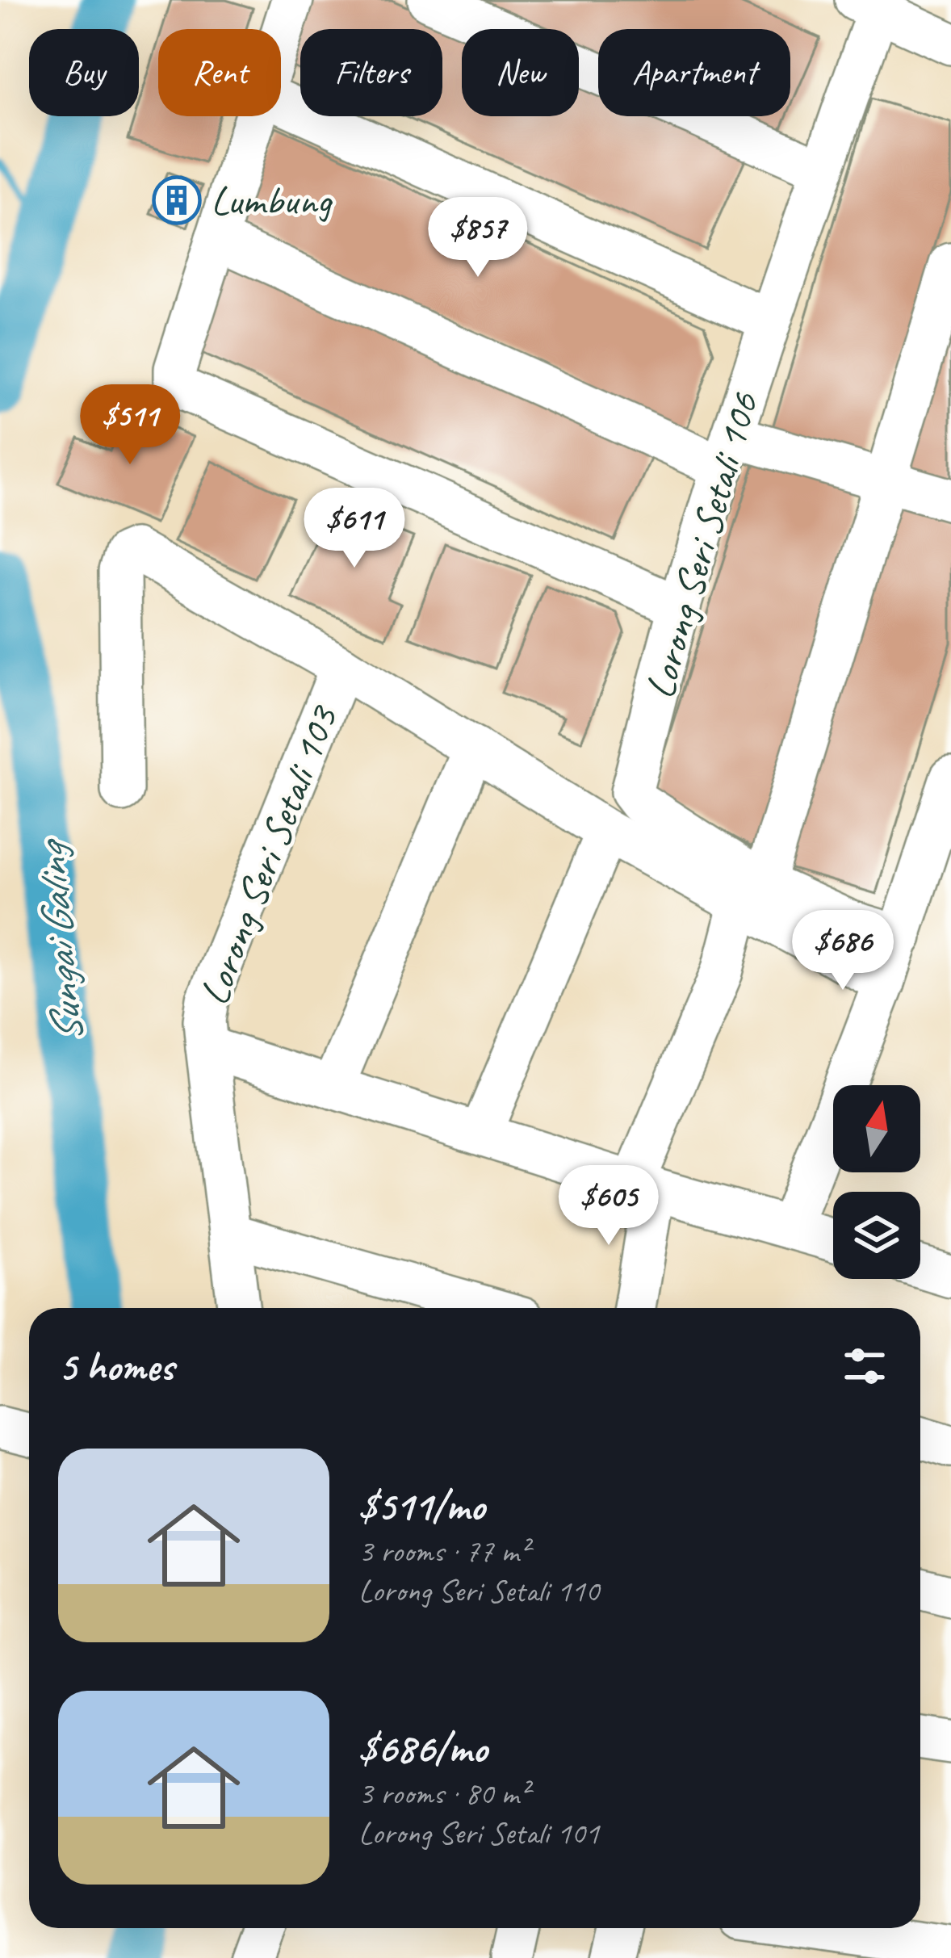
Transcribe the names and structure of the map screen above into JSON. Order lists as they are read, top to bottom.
{
  "streets": {
    "street": ["Lorong Seri Setali 106", "Lorong Seri Setali 103"]
  },
  "water": ["Sungai Galing"],
  "places": {
    "building": ["Lumbung"]
  },
  "north": "top",
  "page": {
    "chip": [
      "Buy",
      "Rent",
      "Filters",
      "New",
      "Apartment"
    ],
    "price": [
      "$857",
      "$511",
      "$611",
      "$686",
      "$605"
    ],
    "heading": "5 homes",
    "list": [
      {
        "name": "$511/mo",
        "note": "3 rooms · 77 m² · Lorong Seri Setali 110"
      },
      {
        "name": "$686/mo",
        "note": "3 rooms · 80 m² · Lorong Seri Setali 101"
      }
    ]
  }
}
